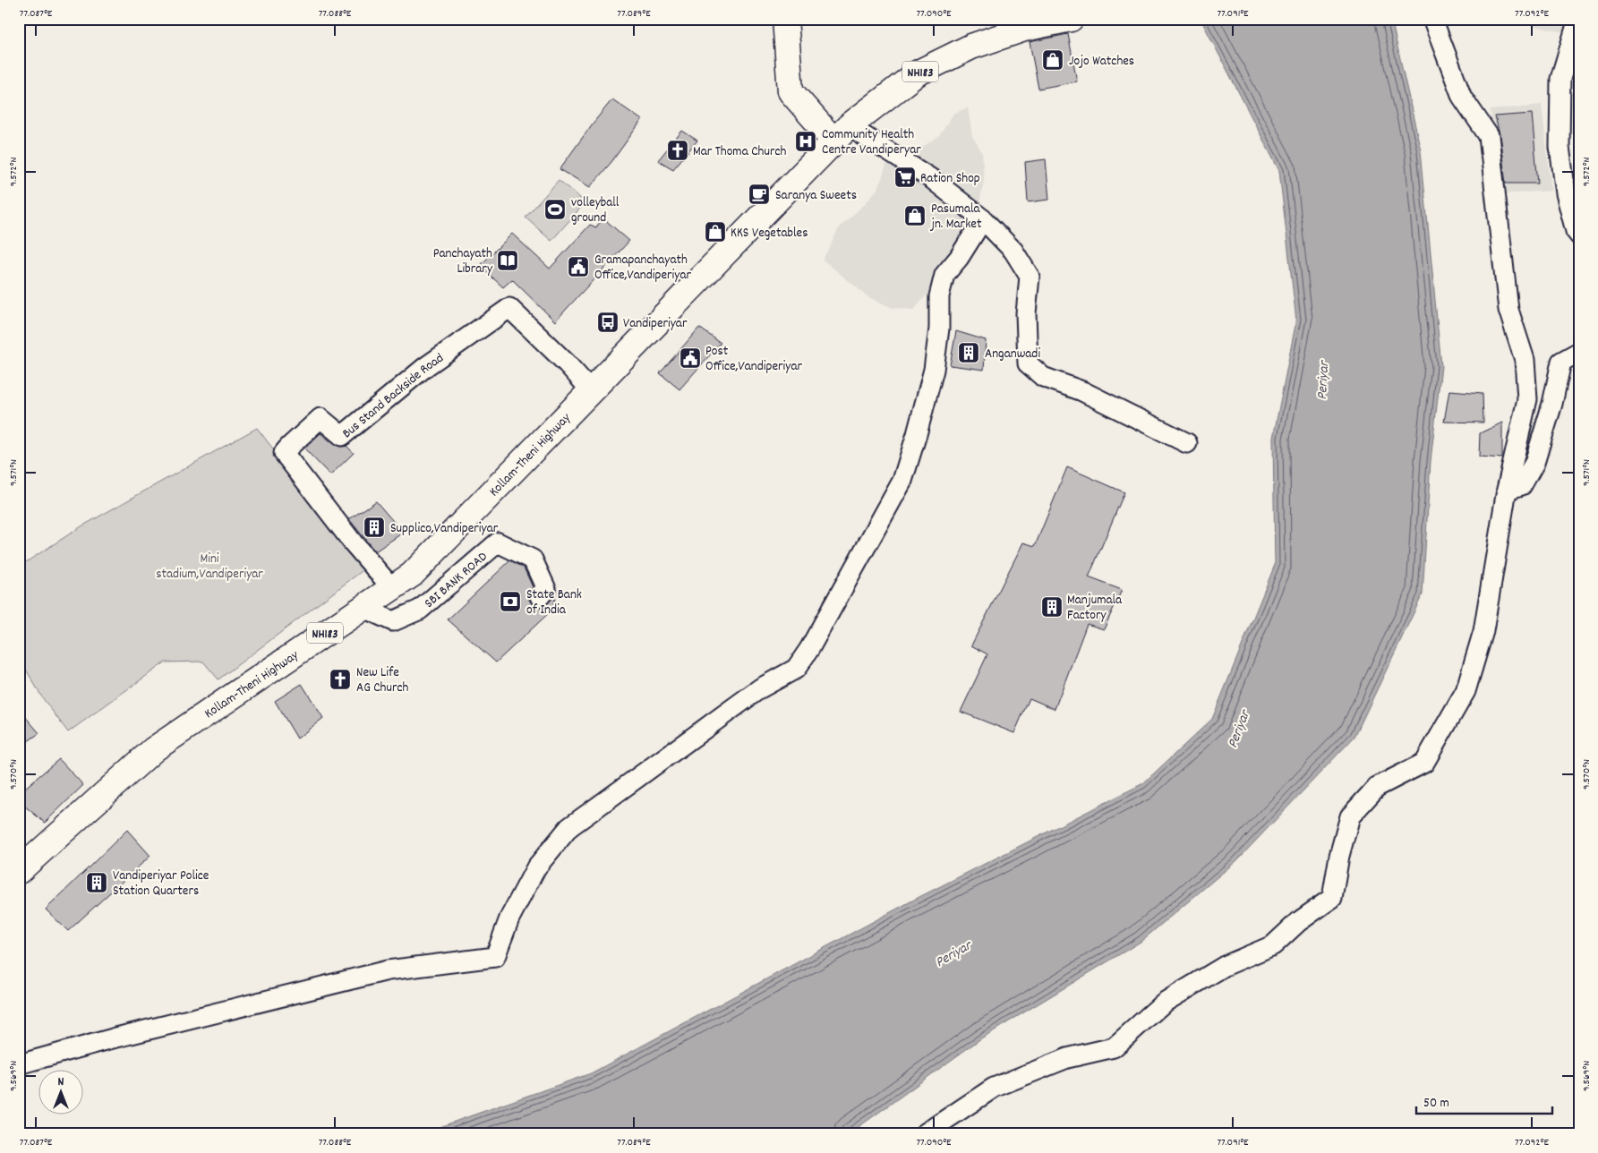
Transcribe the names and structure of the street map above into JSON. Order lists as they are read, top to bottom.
{
  "streets": {
    "main road": ["NH183", "Kollam-Theni Highway"],
    "street": ["Bus Stand Backside Road", "SBI BANK ROAD"]
  },
  "crossings": [
    ["Bus Stand Backside Road", "Kollam-Theni Highway"],
    ["Kollam-Theni Highway", "SBI BANK ROAD"]
  ],
  "water": ["Periyar"],
  "parks": ["Mini stadium,Vandiperiyar"],
  "places": {
    "shop": ["Jojo Watches", "Pasumala jn. Market", "KKS Vegetables"],
    "hospital": ["Community Health Centre Vandiperyar"],
    "church": ["Mar Thoma Church", "New Life AG Church"],
    "supermarket": ["Ration Shop"],
    "cafe": ["Saranya Sweets"],
    "sports": ["volleyball ground"],
    "library": ["Panchayath Library"],
    "public building": ["Gramapanchayath Office,Vandiperiyar", "Post Office,Vandiperiyar"],
    "bus stop": ["Vandiperiyar"],
    "building": [
      "Anganwadi",
      "Supplico,Vandiperiyar",
      "Manjumala Factory",
      "Vandiperiyar Police Station Quarters"
    ],
    "bank": ["State Bank of India"]
  },
  "scale_bar": "50 m",
  "north": "top",
  "coordinates": [
    "77.087°E",
    "77.088°E",
    "77.089°E",
    "77.090°E",
    "77.091°E",
    "77.092°E",
    "9.572°N",
    "9.571°N",
    "9.570°N",
    "9.569°N"
  ]
}
